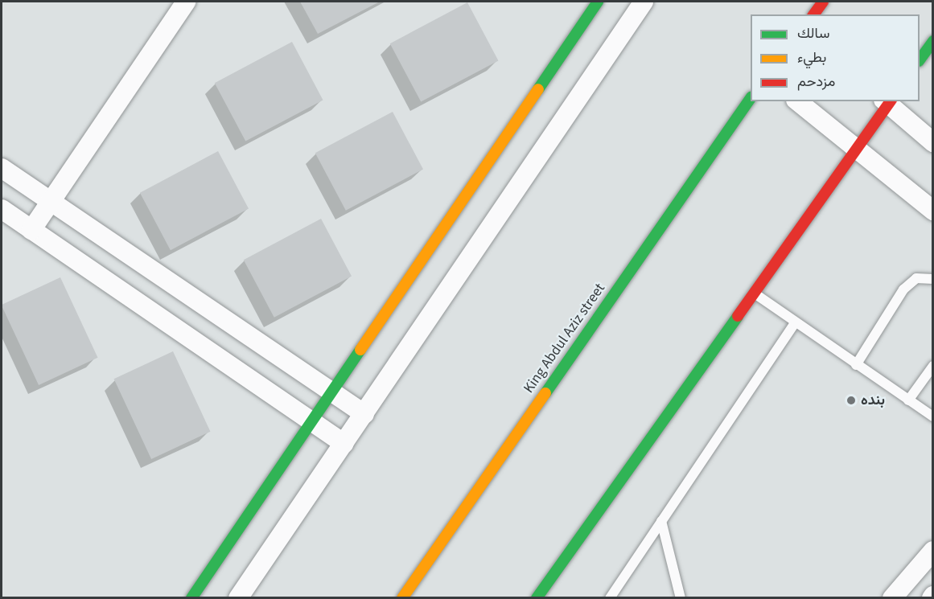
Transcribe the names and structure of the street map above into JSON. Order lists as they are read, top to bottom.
{
  "streets": {
    "main road": ["King Abdul Aziz street"]
  },
  "places": ["بنده"],
  "legend": ["سالك", "بطيء", "مزدحم"]
}
